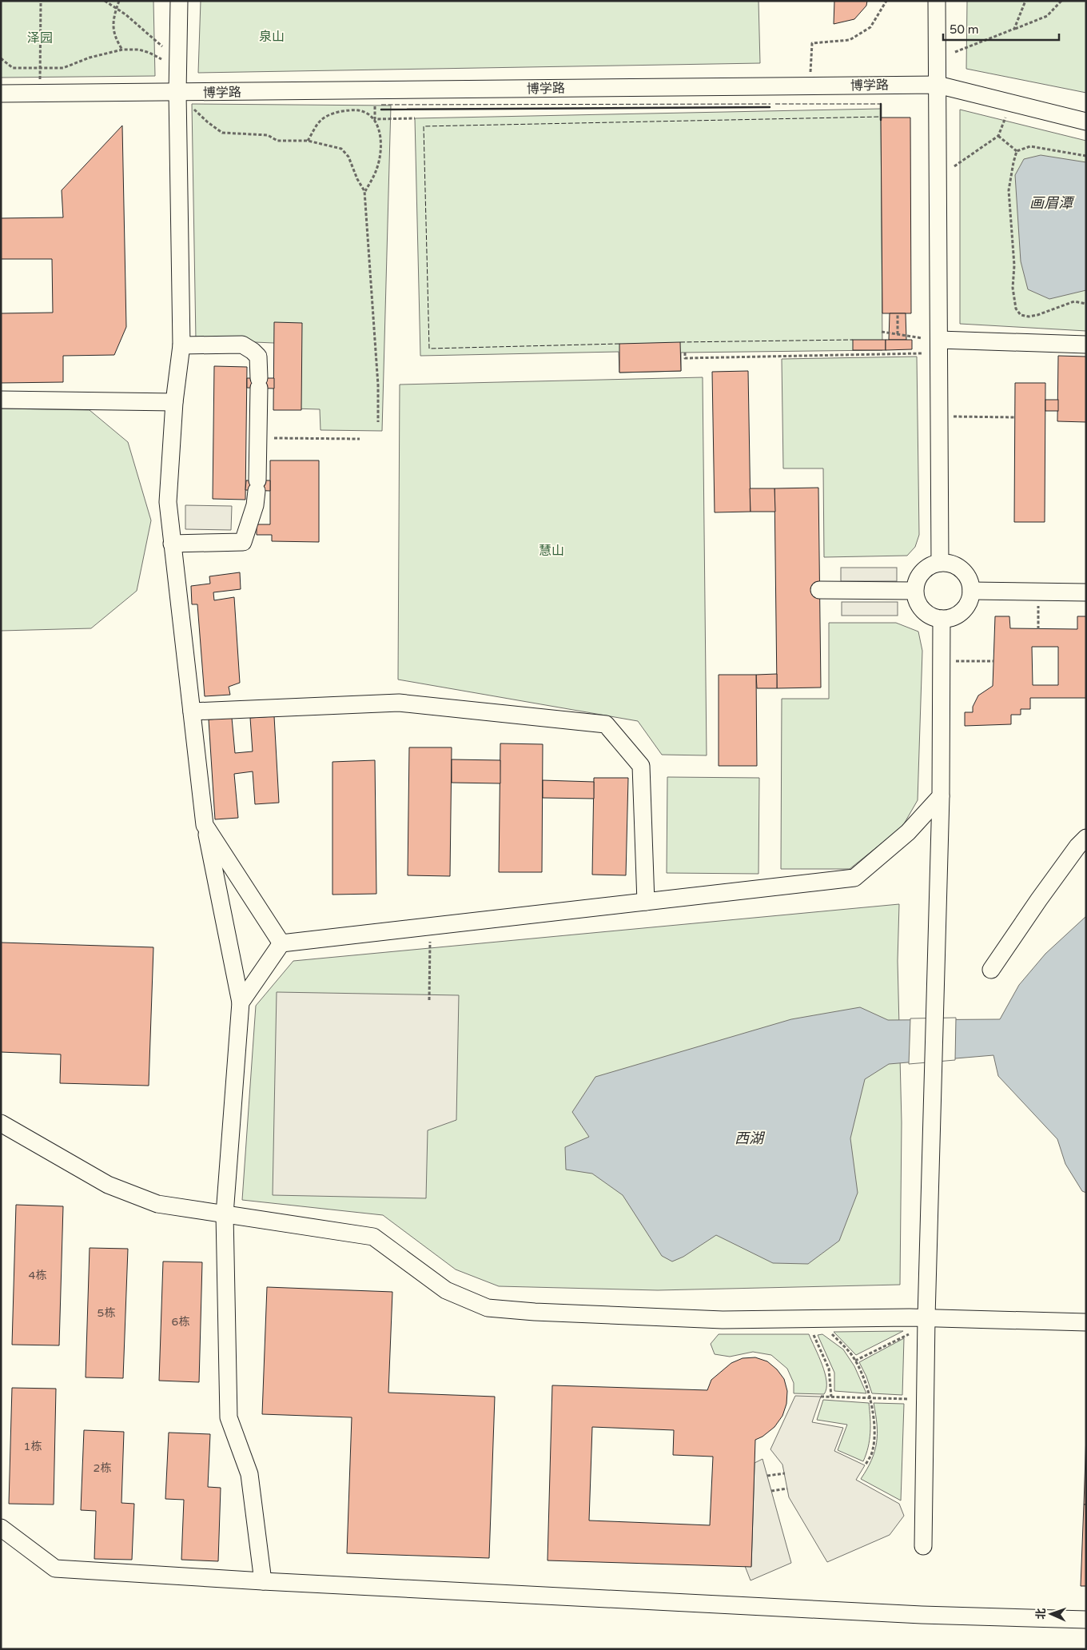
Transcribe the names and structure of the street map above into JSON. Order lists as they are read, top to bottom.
{
  "streets": {
    "street": ["博学路"]
  },
  "water": ["画眉潭", "西湖"],
  "parks": ["泉山", "泽园", "慧山"],
  "house_numbers": [
    "4栋",
    "5栋",
    "6栋",
    "1栋",
    "2栋"
  ],
  "scale_bar": "50 m",
  "north": "left"
}
